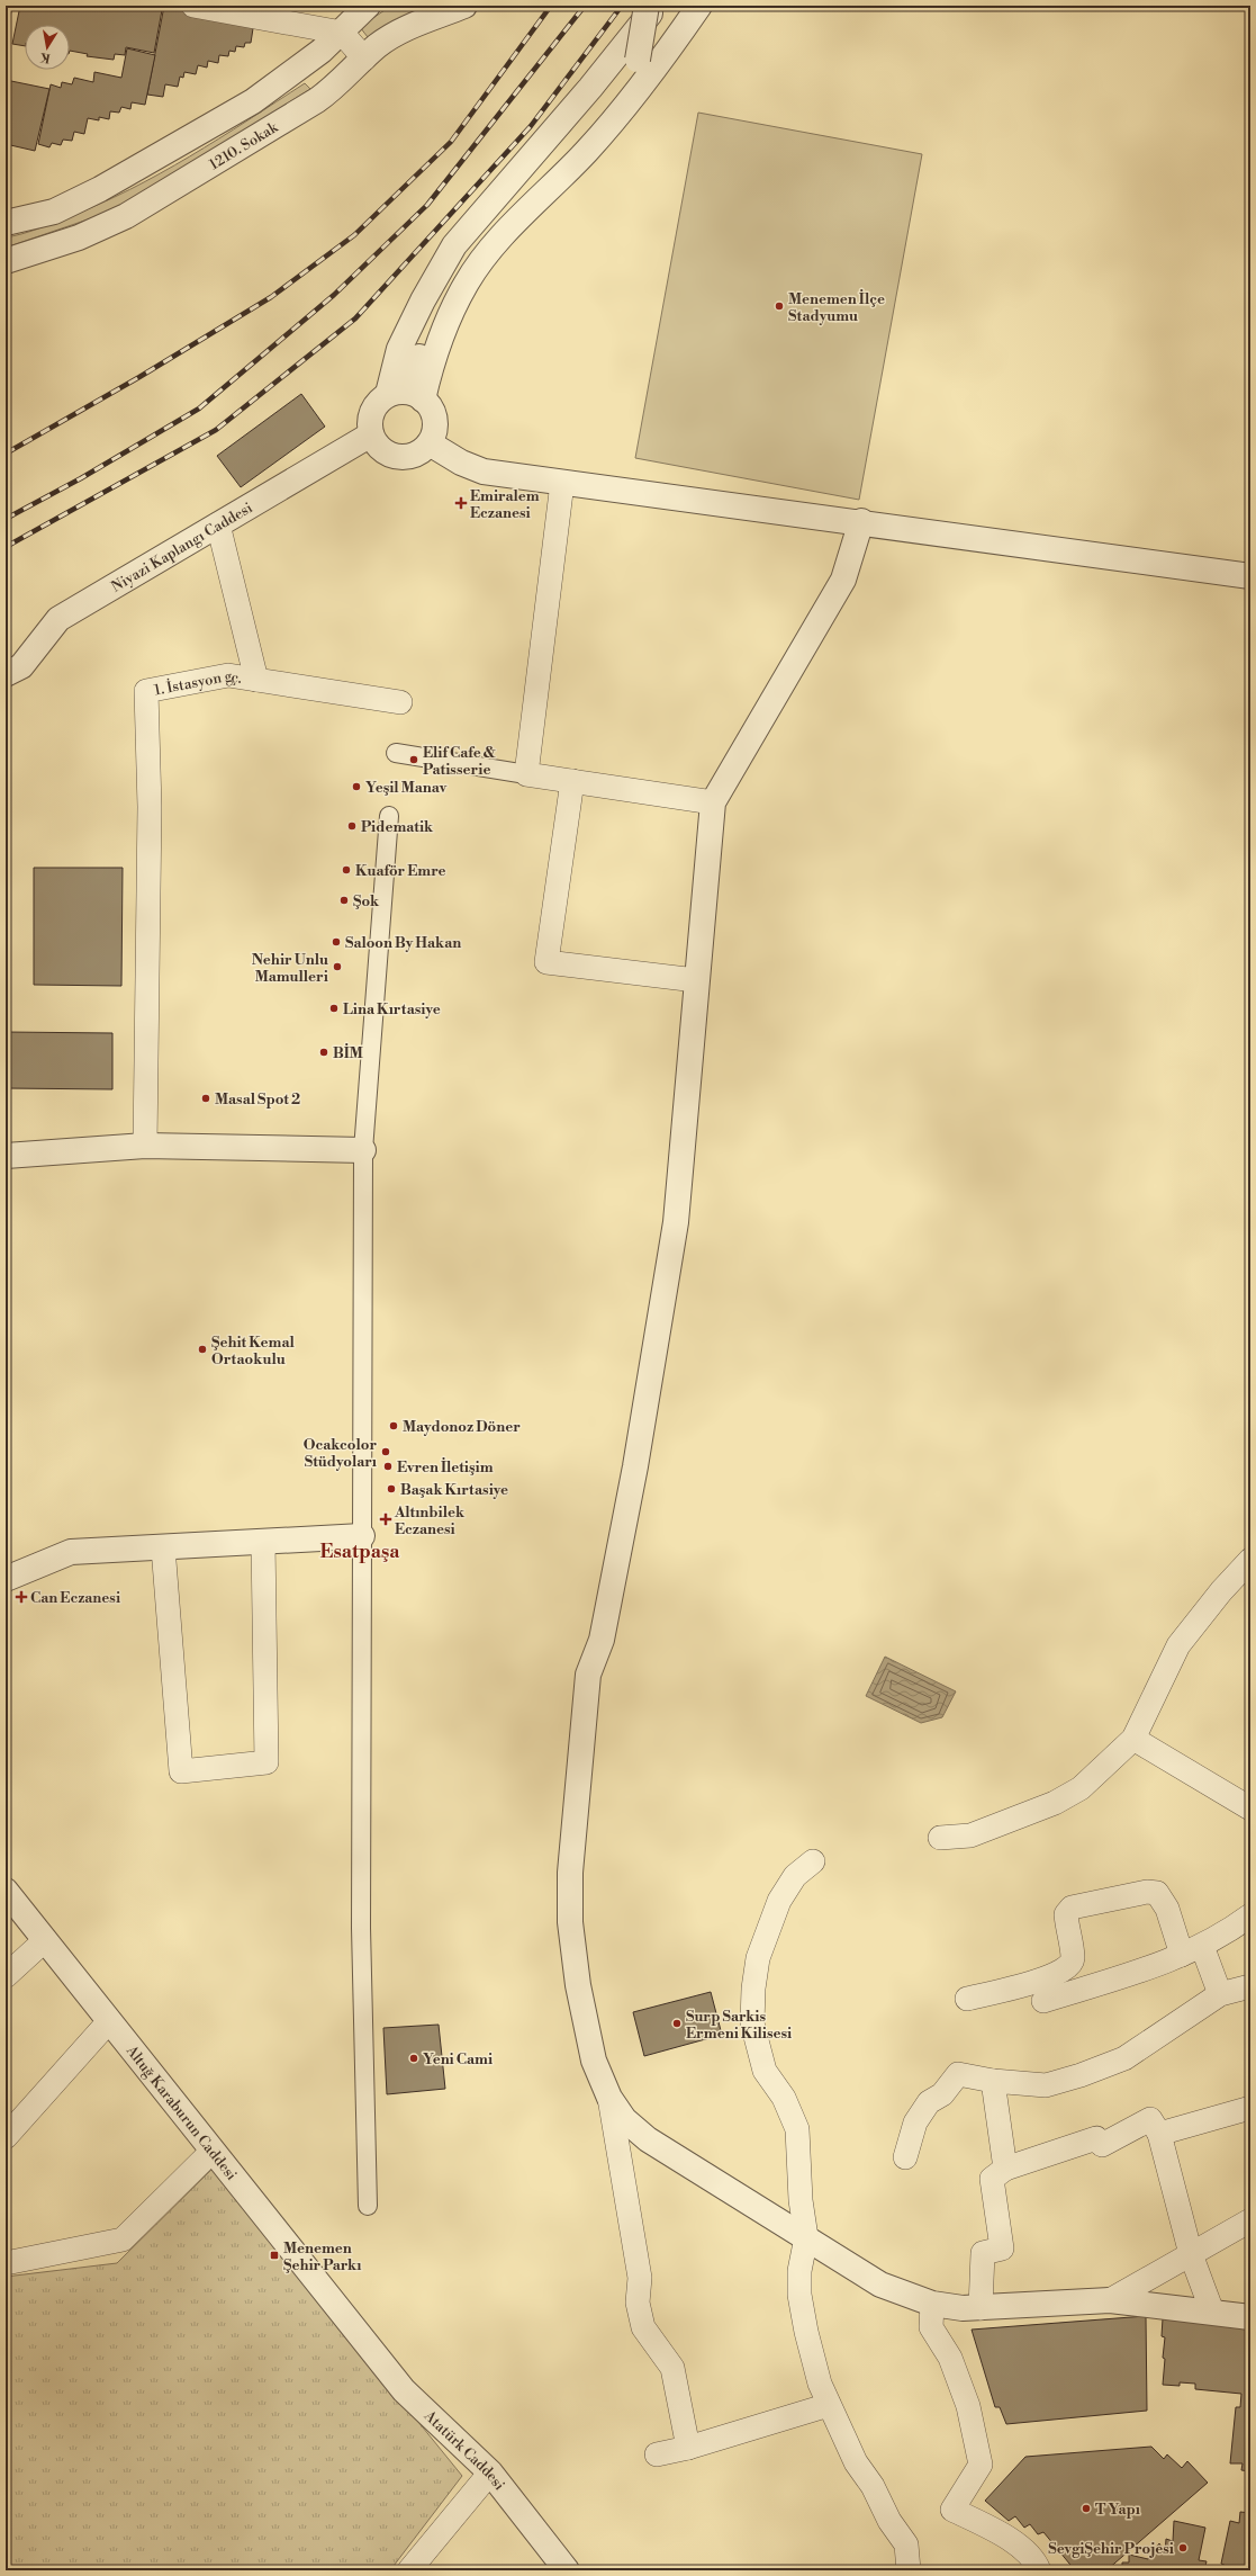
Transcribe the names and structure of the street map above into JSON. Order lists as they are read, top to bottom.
{
  "streets": {
    "street": [
      "1210. Sokak",
      "Niyazi Kaplangı Caddesi",
      "1. İstasyon gç.",
      "Altuğ Karaburun Caddesi",
      "Atatürk Caddesi"
    ]
  },
  "crossings": [
    ["Niyazi Kaplangı Caddesi", "1. İstasyon gç."],
    ["Altuğ Karaburun Caddesi", "Atatürk Caddesi"]
  ],
  "districts": ["Esatpaşa"],
  "places": {
    "other": [
      "Menemen İlçe Stadyumu",
      "Elif Cafe & Patisserie",
      "Yeşil Manav",
      "Pidematik",
      "Kuaför Emre",
      "Şok",
      "Saloon By Hakan",
      "Nehir Unlu Mamulleri",
      "Lina Kırtasiye",
      "BİM",
      "Masal Spot 2",
      "Şehit Kemal Ortaokulu",
      "Maydonoz Döner",
      "Ocakcolor Stüdyoları",
      "Evren İletişim",
      "Başak Kırtasiye",
      "Surp Sarkis Ermeni Kilisesi",
      "Yeni Cami",
      "T Yapı",
      "SevgiŞehir Projesi"
    ],
    "health": ["Emiralem Eczanesi", "Altınbilek Eczanesi", "Can Eczanesi"],
    "transit": ["Menemen Şehir Parkı"]
  },
  "north": "bottom"
}
